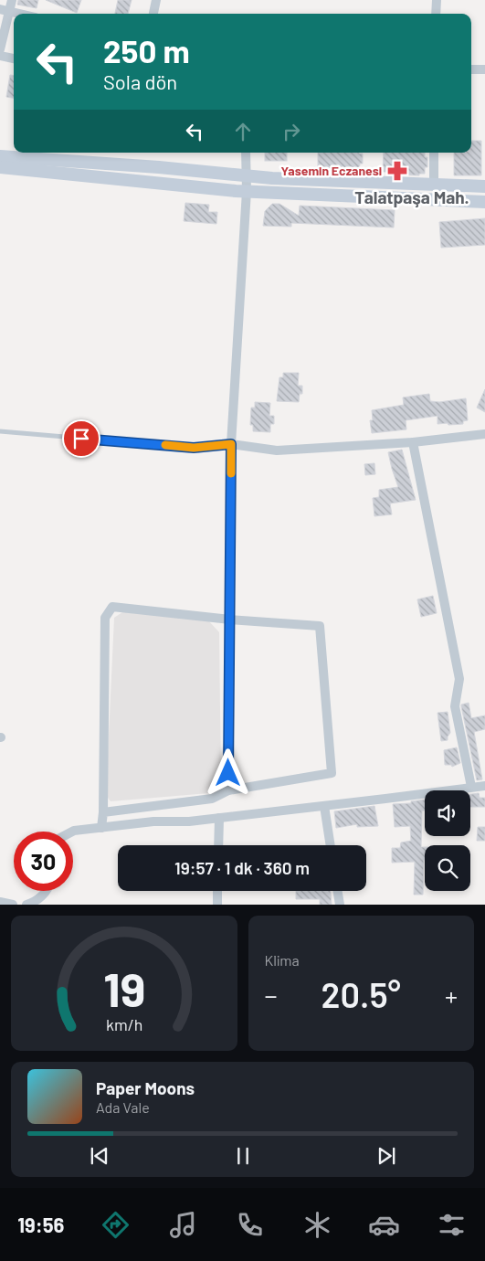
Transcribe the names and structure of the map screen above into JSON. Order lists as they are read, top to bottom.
{
  "districts": ["Talatpaşa Mah."],
  "places": {
    "pharmacy": ["Yasemin Eczanesi"]
  },
  "page": {
    "turn": ["250 m", "Sola dön"],
    "limit": "30",
    "trip": "19:57 · 1 dk · 360 m",
    "tile": "Klima",
    "heat": ["−", "20.5°", "+"],
    "song": ["Paper Moons", "Ada Vale"],
    "tabs": "19:56",
    "gauge": ["19", "km/h"]
  }
}
